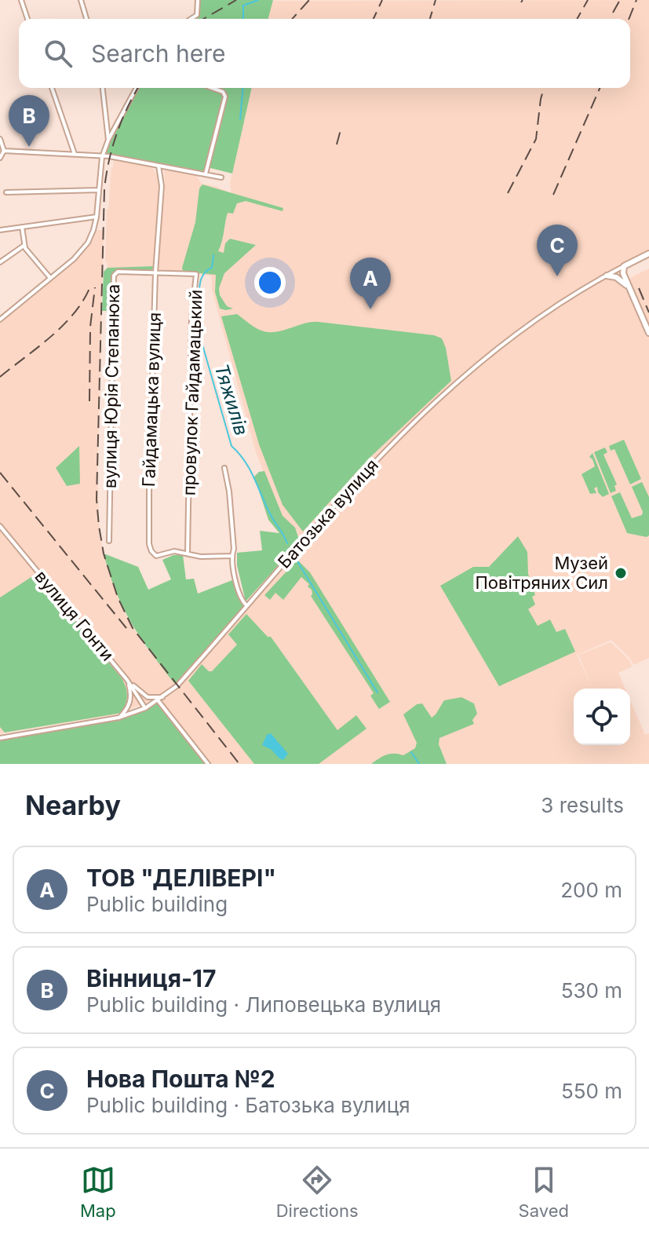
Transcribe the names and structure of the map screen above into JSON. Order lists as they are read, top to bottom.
{
  "streets": {
    "main road": ["Батозька вулиця"],
    "street": [
      "вулиця Юрія Степанюка",
      "провулок Гайдамацький",
      "Гайдамацька вулиця",
      "вулиця Гонти"
    ]
  },
  "crossings": [
    ["вулиця Юрія Степанюка", "провулок Гайдамацький"],
    ["вулиця Юрія Степанюка", "Гайдамацька вулиця"],
    ["провулок Гайдамацький", "Гайдамацька вулиця"],
    ["Батозька вулиця", "вулиця Гонти"]
  ],
  "water": ["Тяжилів"],
  "places": ["Музей Повітряних Сил"],
  "page": {
    "search": "Search here",
    "pins": ["B", "C", "A"],
    "heading": ["Nearby", "3 results"],
    "list": [
      {
        "mark": "A",
        "name": "ТОВ \"ДЕЛІВЕРІ\"",
        "note": "Public building",
        "value": "200 m"
      },
      {
        "mark": "B",
        "name": "Вінниця-17",
        "note": "Public building · Липовецька вулиця",
        "value": "530 m"
      },
      {
        "mark": "C",
        "name": "Нова Пошта №2",
        "note": "Public building · Батозька вулиця",
        "value": "550 m"
      }
    ],
    "nav": ["Map", "Directions", "Saved"]
  }
}
